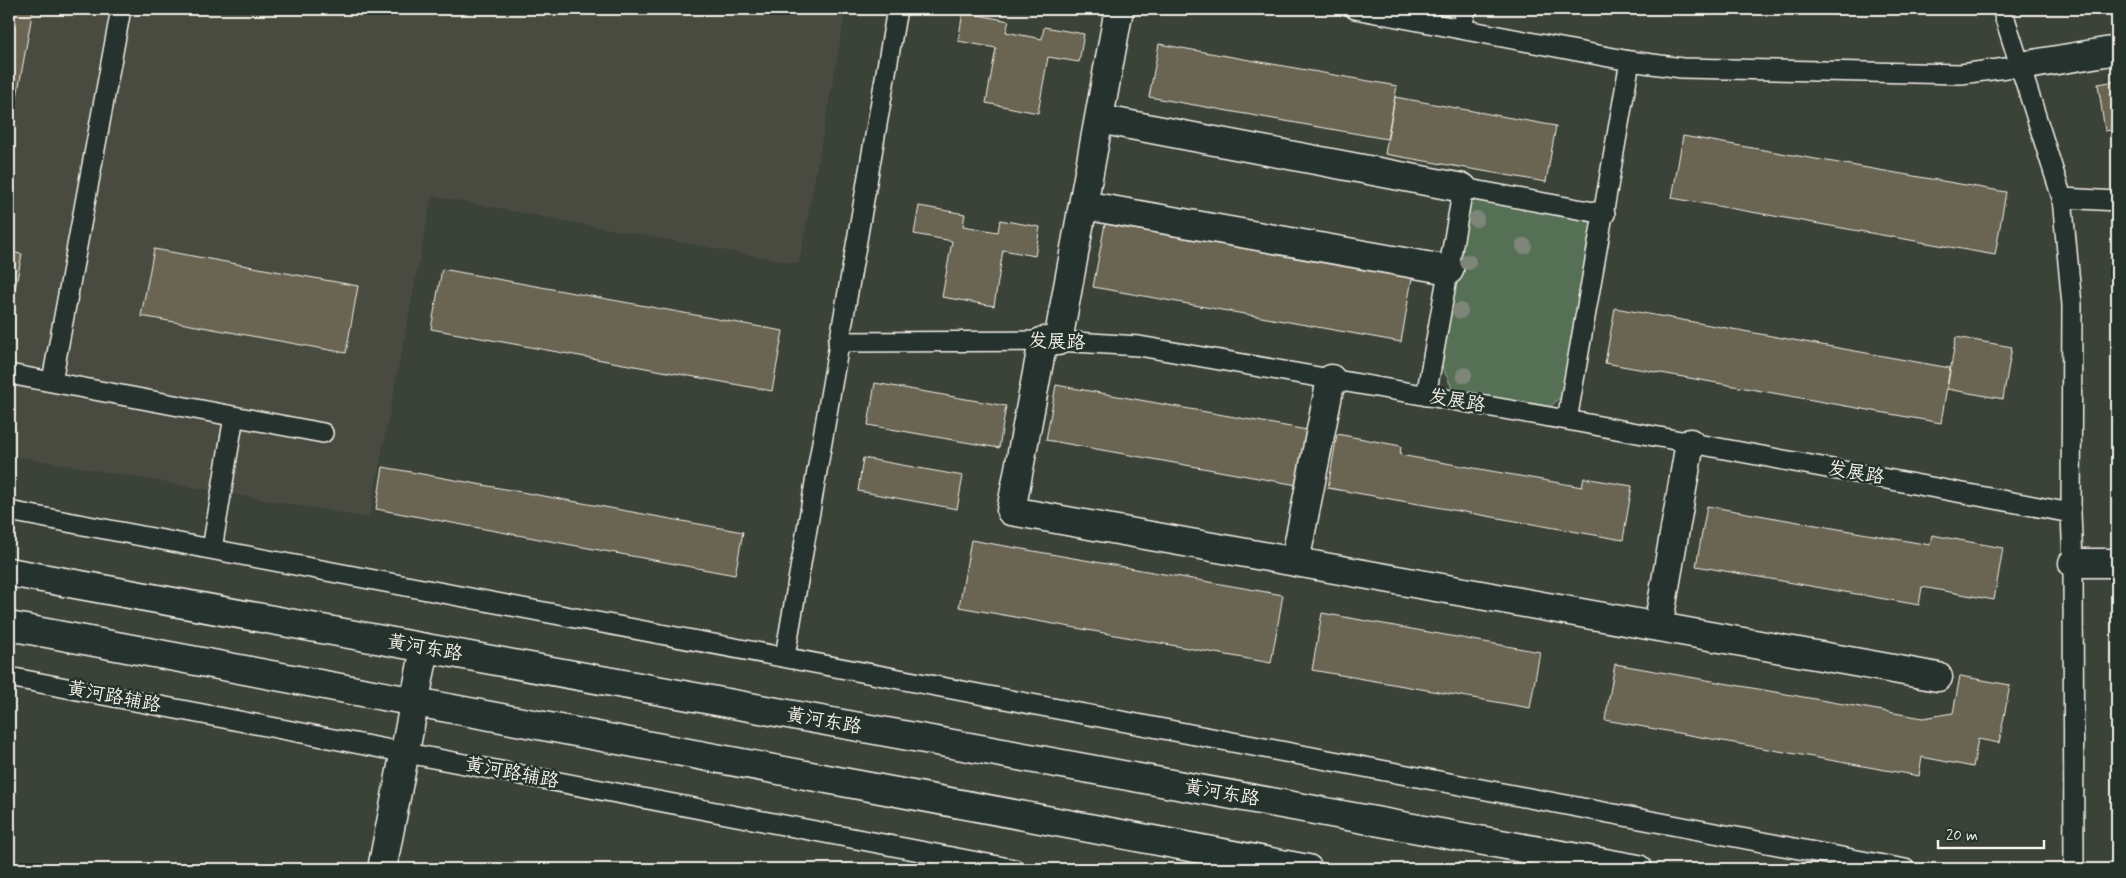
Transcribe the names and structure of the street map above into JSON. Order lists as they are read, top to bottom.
{
  "streets": {
    "street": ["黄河东路"],
    "lane": ["发展路", "黄河路辅路"]
  },
  "scale_bar": "20 m"
}
